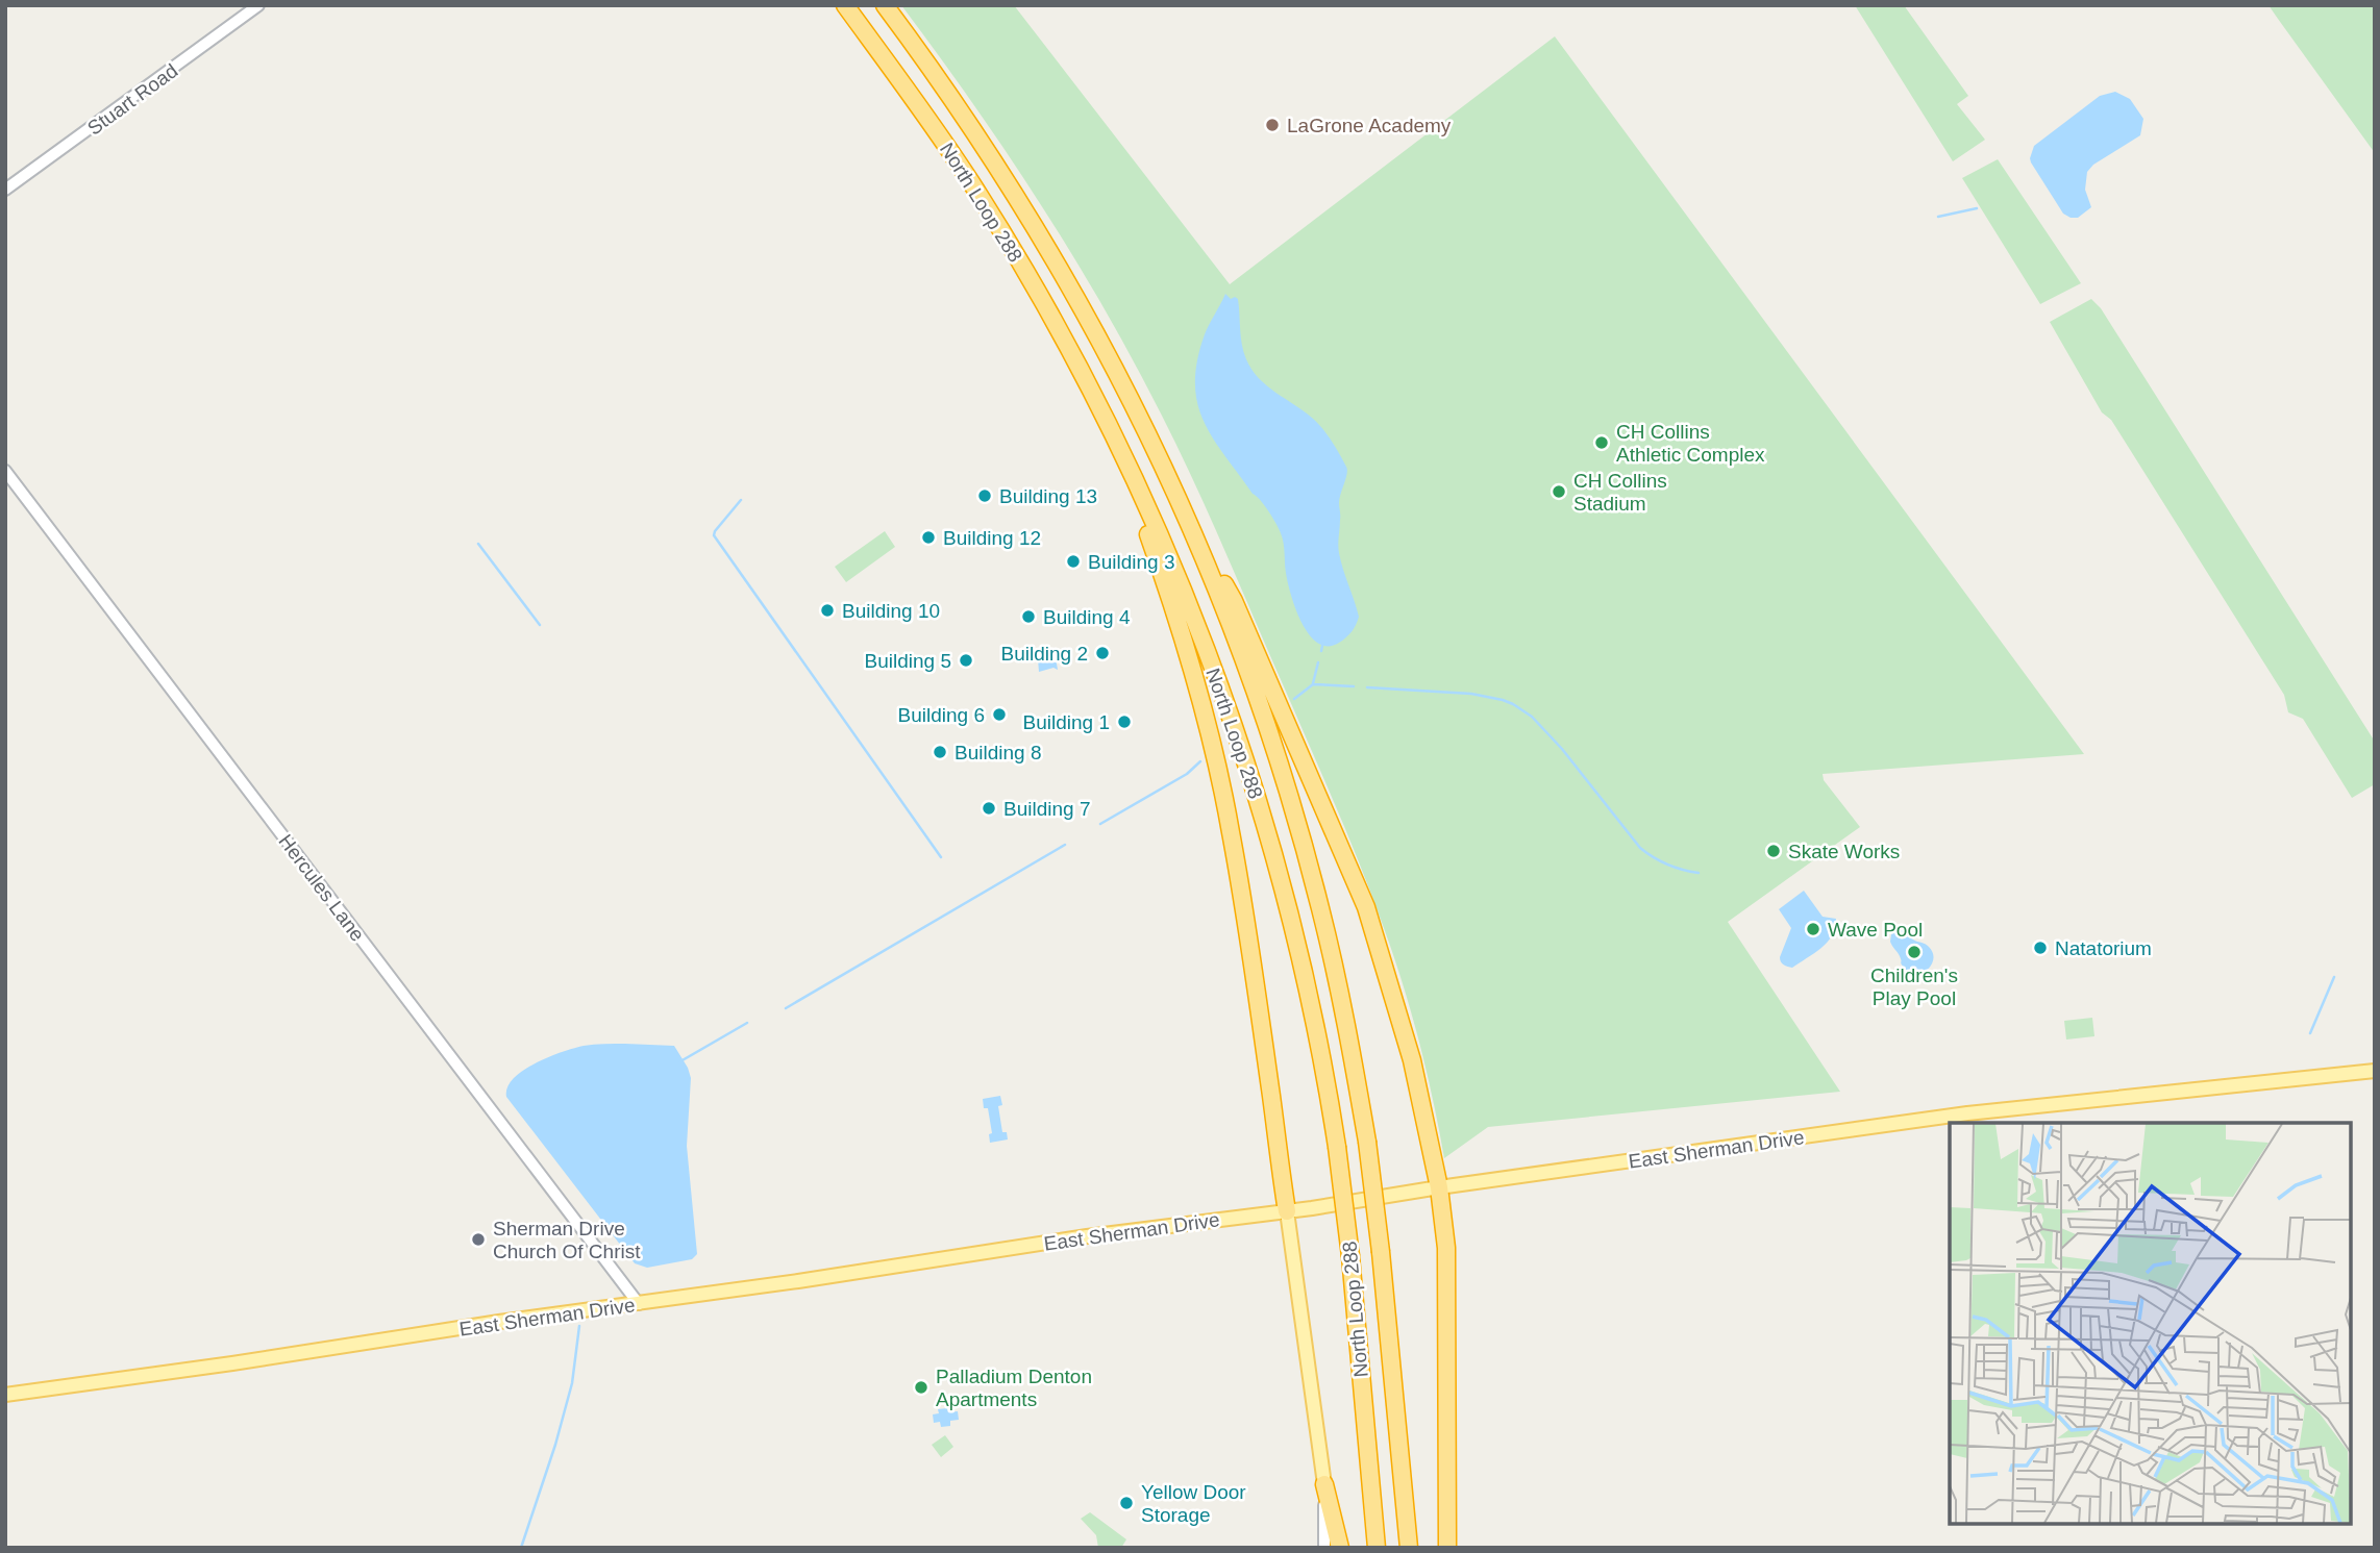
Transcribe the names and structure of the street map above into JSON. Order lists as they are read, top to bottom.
{
  "streets": {
    "highway": ["North Loop 288"],
    "main road": ["East Sherman Drive"],
    "street": ["Stuart Road", "Hercules Lane"]
  },
  "crossings": [
    ["Hercules Lane", "East Sherman Drive"]
  ],
  "places": [
    "LaGrone Academy",
    "CH Collins Athletic Complex",
    "CH Collins Stadium",
    "Building 13",
    "Building 12",
    "Building 3",
    "Building 10",
    "Building 4",
    "Building 2",
    "Building 5",
    "Building 6",
    "Building 1",
    "Building 8",
    "Building 7",
    "Skate Works",
    "Wave Pool",
    "Natatorium",
    "Children's Play Pool",
    "Sherman Drive Church Of Christ",
    "Palladium Denton Apartments",
    "Yellow Door Storage"
  ]
}
